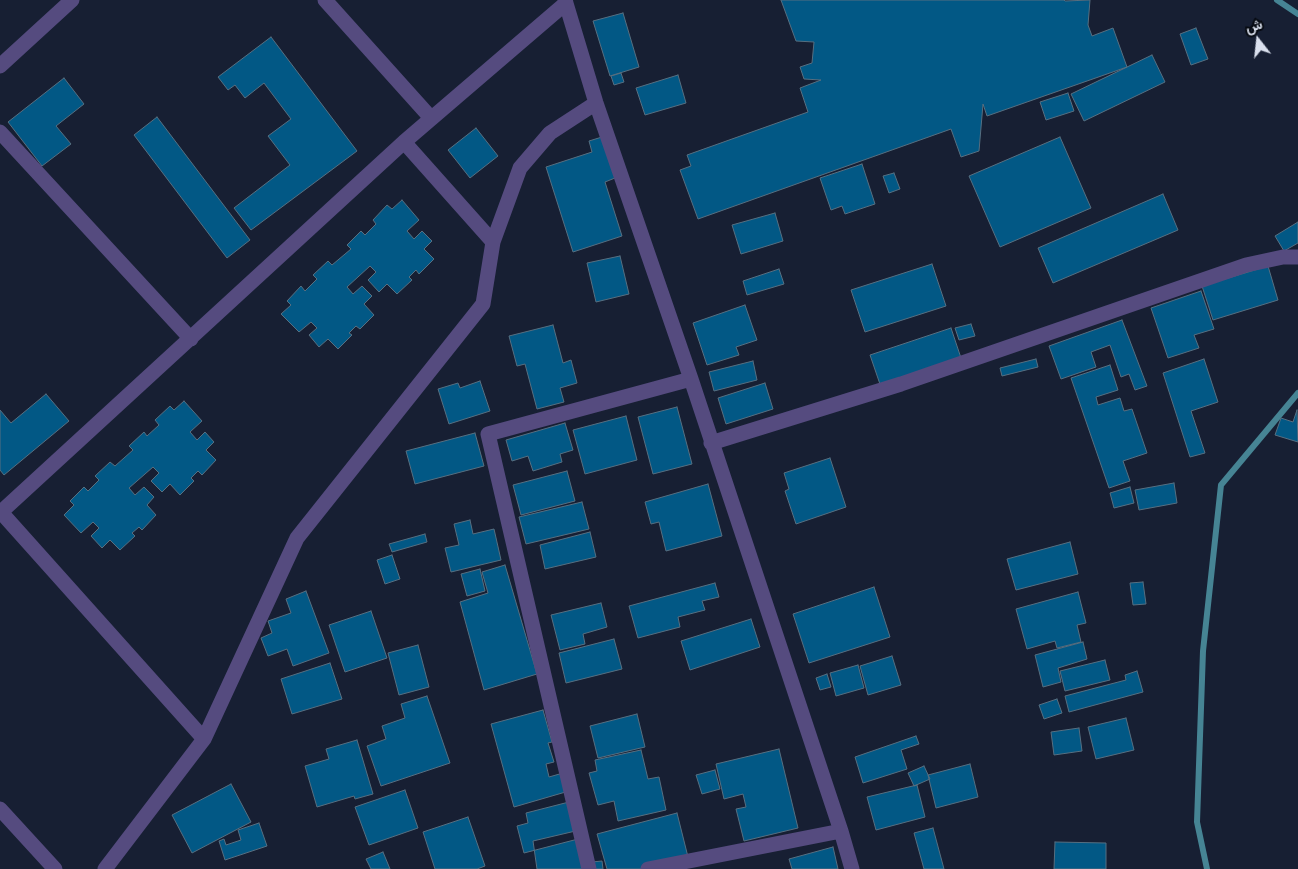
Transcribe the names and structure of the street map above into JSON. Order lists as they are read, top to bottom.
{
  "north": "top"
}
